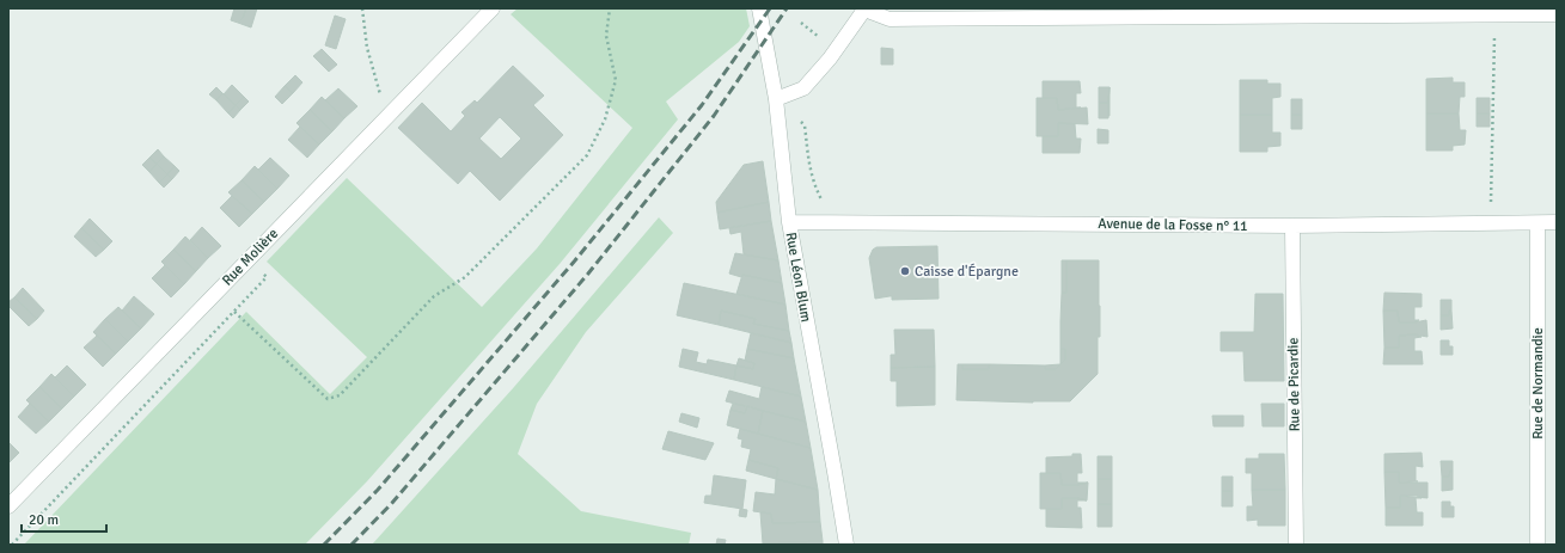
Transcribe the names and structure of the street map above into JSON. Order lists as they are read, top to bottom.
{
  "streets": {
    "street": [
      "Avenue de la Fosse n° 11",
      "Rue Molière",
      "Rue Léon Blum",
      "Rue de Normandie",
      "Rue de Picardie"
    ]
  },
  "crossings": [
    ["Avenue de la Fosse n° 11", "Rue Léon Blum"],
    ["Avenue de la Fosse n° 11", "Rue de Normandie"],
    ["Avenue de la Fosse n° 11", "Rue de Picardie"]
  ],
  "places": ["Caisse d'Épargne"],
  "scale_bar": "20 m"
}
